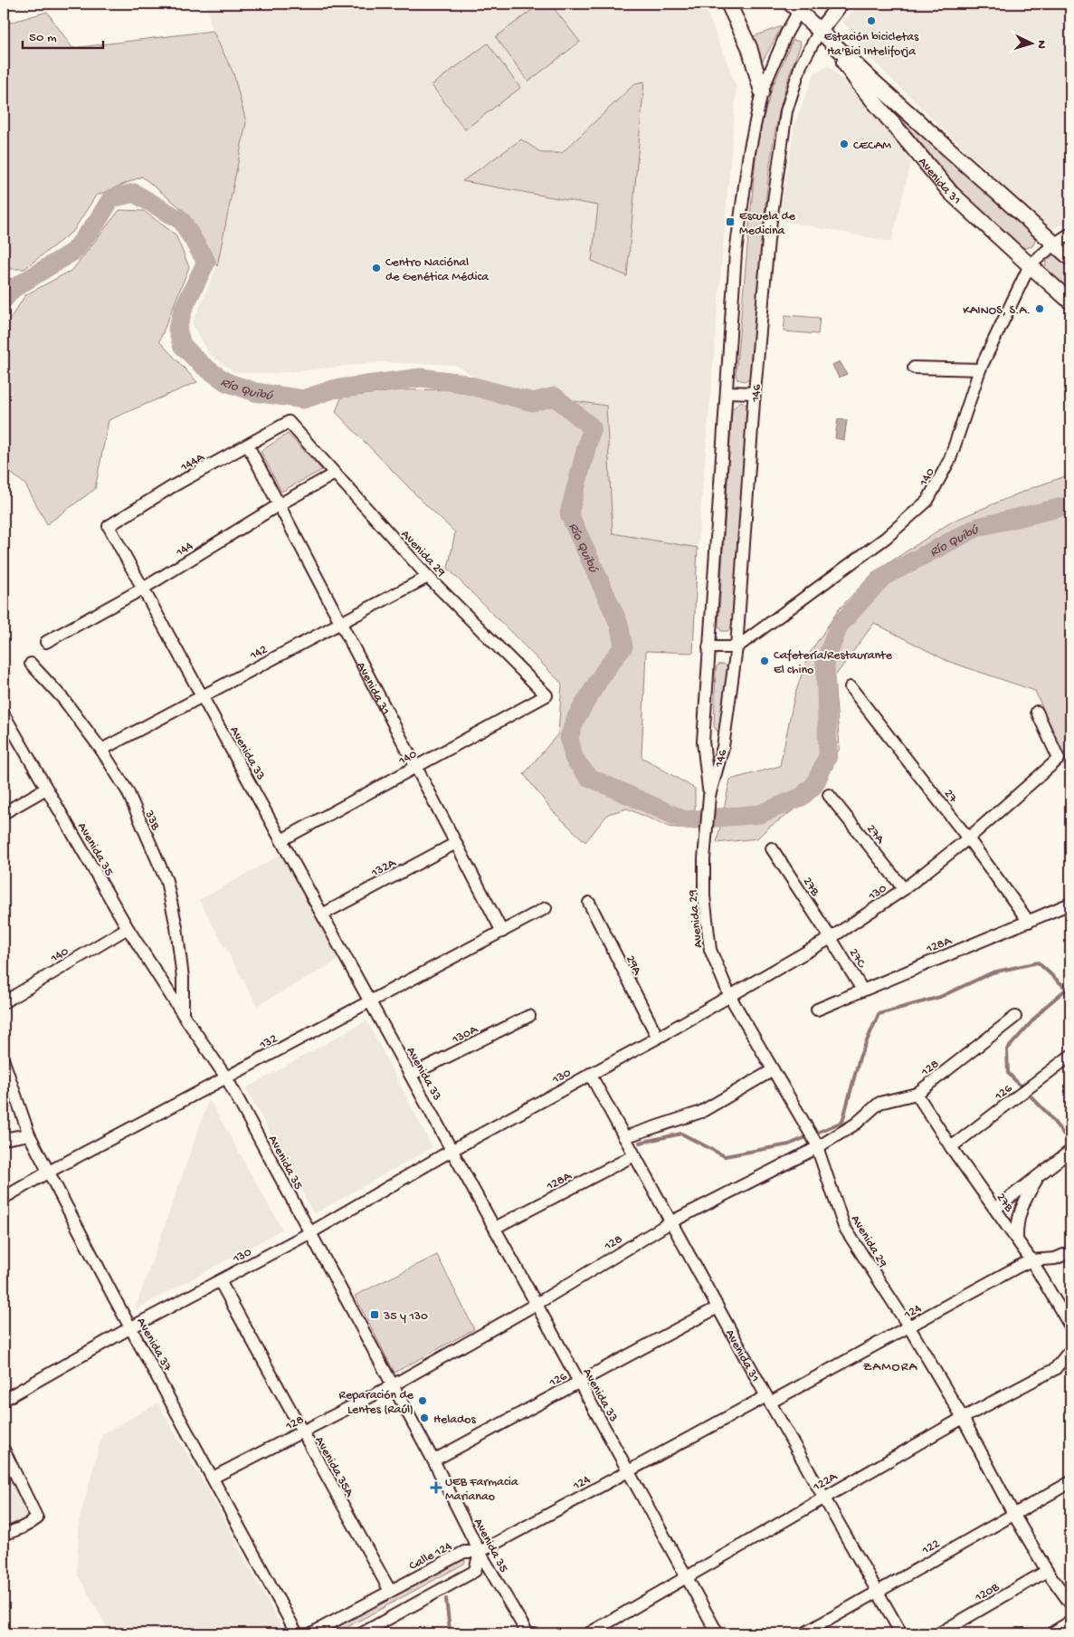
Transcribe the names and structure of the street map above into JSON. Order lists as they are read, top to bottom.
{
  "streets": {
    "main road": ["Avenida 31", "146"],
    "street": [
      "144A",
      "140",
      "144",
      "Avenida 29",
      "142",
      "Avenida 33",
      "27",
      "33B",
      "27A",
      "Avenida 35",
      "132A",
      "27B",
      "130",
      "128A",
      "27C",
      "29A",
      "130A",
      "132",
      "128",
      "126",
      "124",
      "Avenida 37",
      "Avenida 35A",
      "122A",
      "122",
      "Calle 124",
      "120B"
    ]
  },
  "crossings": [
    ["Avenida 31", "146"],
    ["Avenida 31", "144A"],
    ["Avenida 31", "140"],
    ["Avenida 31", "144"],
    ["Avenida 31", "142"],
    ["Avenida 31", "132A"],
    ["Avenida 31", "130"],
    ["Avenida 31", "128A"],
    ["Avenida 31", "132"],
    ["Avenida 31", "128"],
    ["Avenida 31", "126"],
    ["Avenida 31", "124"],
    ["Avenida 31", "122A"],
    ["Avenida 31", "122"],
    ["146", "140"],
    ["146", "Avenida 29"],
    ["144A", "Avenida 29"],
    ["144A", "Avenida 33"],
    ["140", "Avenida 29"],
    ["140", "Avenida 33"],
    ["140", "Avenida 35"],
    ["144", "Avenida 29"],
    ["144", "Avenida 33"],
    ["Avenida 29", "142"],
    ["Avenida 29", "130"],
    ["Avenida 29", "128"],
    ["Avenida 29", "124"],
    ["Avenida 29", "122A"],
    ["Avenida 29", "122"],
    ["Avenida 29", "120B"],
    ["142", "Avenida 33"],
    ["142", "33B"],
    ["Avenida 33", "132A"],
    ["Avenida 33", "130"],
    ["Avenida 33", "128A"],
    ["Avenida 33", "130A"],
    ["Avenida 33", "132"],
    ["Avenida 33", "128"],
    ["Avenida 33", "126"],
    ["Avenida 33", "124"],
    ["Avenida 33", "122A"],
    ["27", "130"],
    ["27", "128A"],
    ["33B", "Avenida 35"],
    ["27A", "130"],
    ["Avenida 35", "130"],
    ["Avenida 35", "132"],
    ["Avenida 35", "128"],
    ["Avenida 35", "126"],
    ["Avenida 35", "124"],
    ["Avenida 35", "Calle 124"],
    ["27B", "130"],
    ["27B", "27C"],
    ["27B", "128"],
    ["27B", "126"],
    ["27B", "124"],
    ["130", "27C"],
    ["130", "29A"],
    ["130", "Avenida 37"],
    ["130", "Avenida 35A"],
    ["128A", "27C"],
    ["132", "Avenida 37"],
    ["128", "Avenida 37"],
    ["128", "Avenida 35A"],
    ["124", "Calle 124"],
    ["Avenida 35A", "Calle 124"]
  ],
  "districts": ["ZAMORA"],
  "water": ["Río Quibú"],
  "places": {
    "other": [
      "Estación bicicletas Ha'Bici Inteliforja",
      "CECAM",
      "Centro Naciónal de Genética Médica",
      "KAINOS, S.A.",
      "Cafetería/Restaurante El chino",
      "Reparación de Lentes (Raúl)",
      "Helados"
    ],
    "transit": ["Escuela de Medicina", "35 y 130"],
    "health": ["UEB Farmacia Marianao"]
  },
  "scale_bar": "50 m",
  "north": "right"
}
